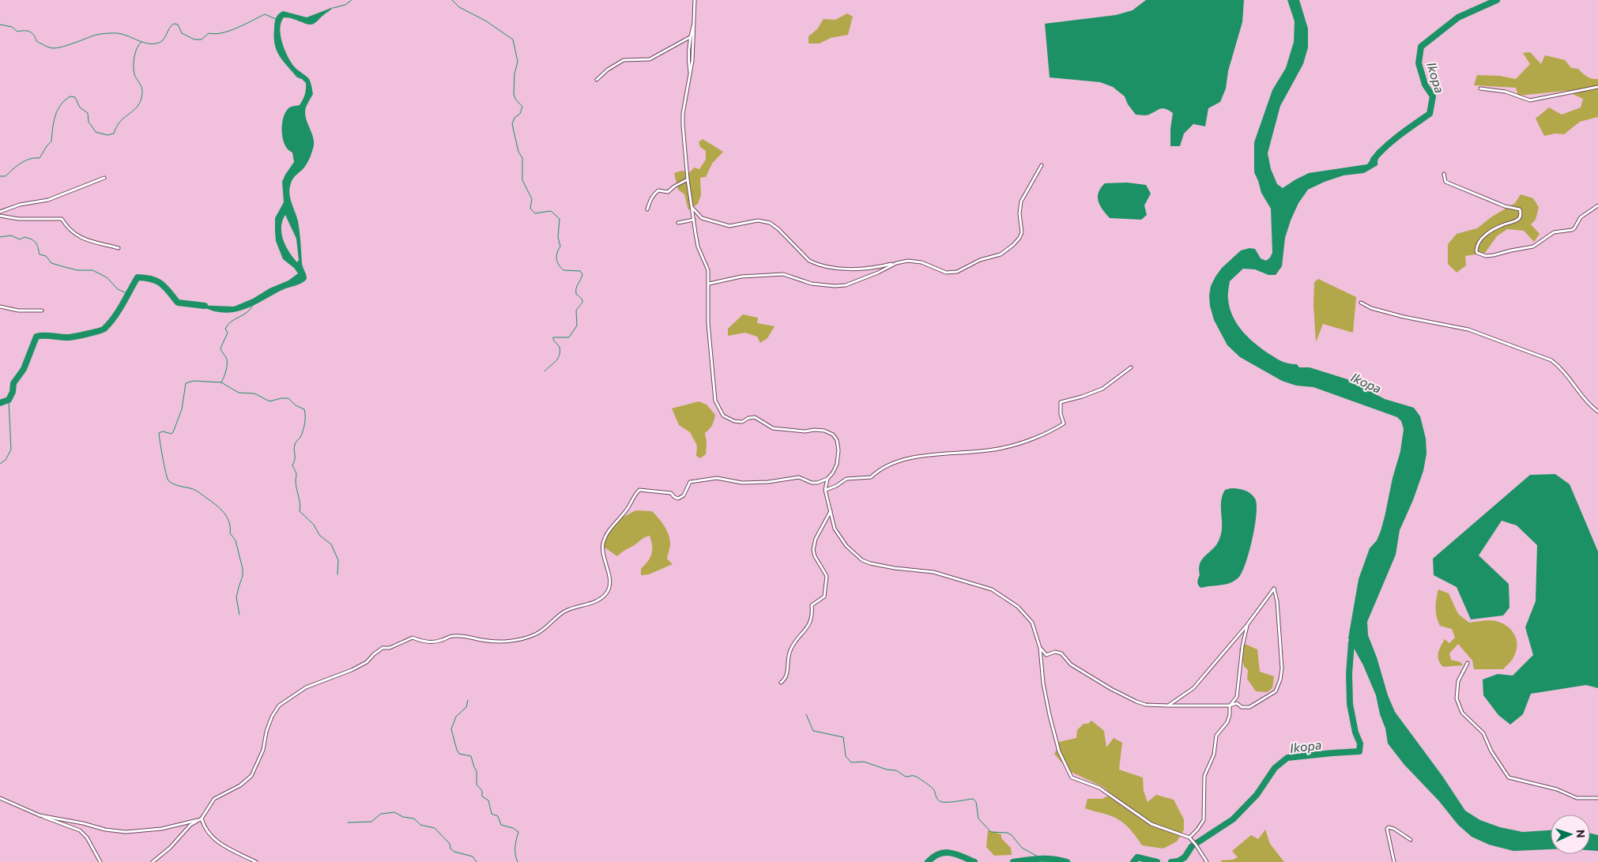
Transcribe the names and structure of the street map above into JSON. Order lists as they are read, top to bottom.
{
  "water": ["Ikopa"],
  "north": "right"
}
